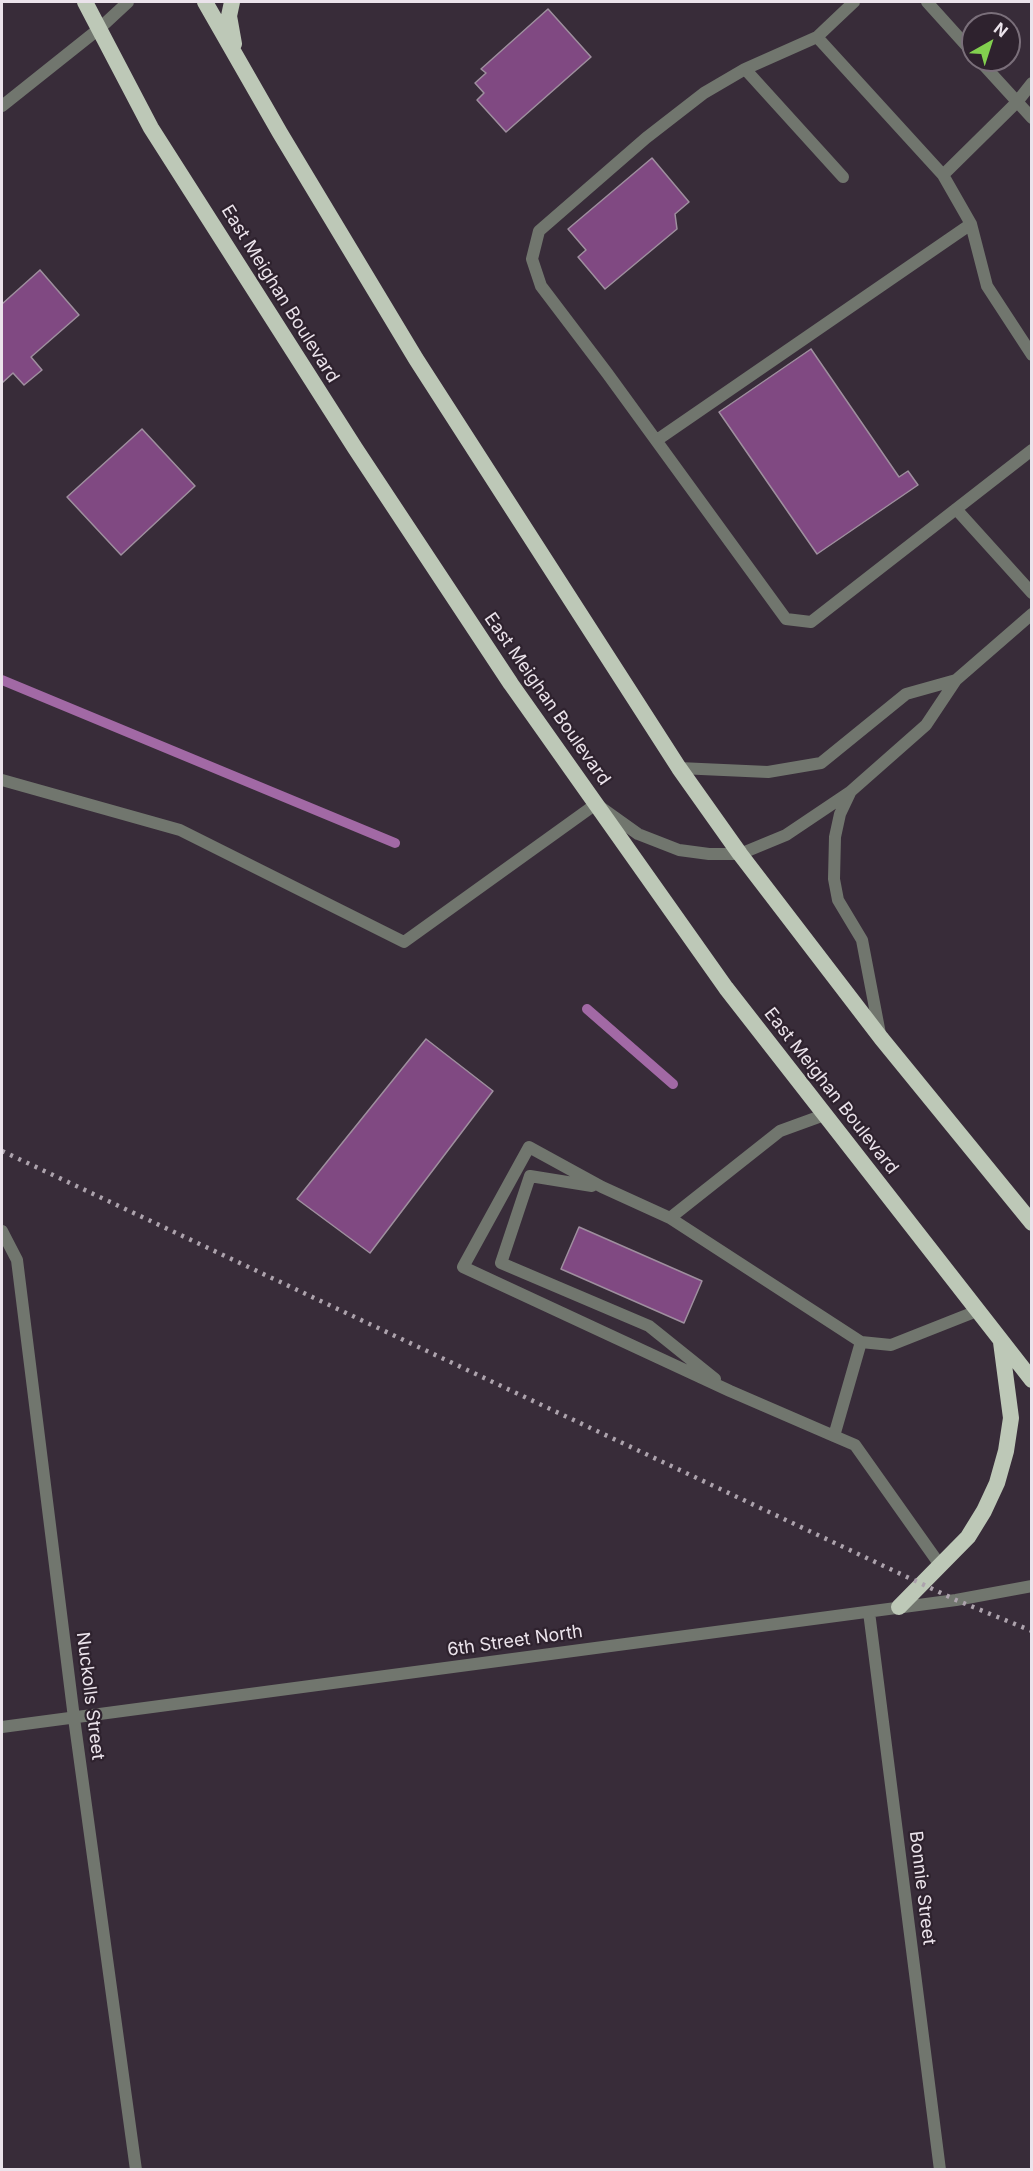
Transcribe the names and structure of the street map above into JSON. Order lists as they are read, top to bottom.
{
  "streets": {
    "highway": ["East Meighan Boulevard"],
    "street": ["6th Street North", "Nuckolls Street", "Bonnie Street"]
  },
  "crossings": [
    ["6th Street North", "Nuckolls Street"],
    ["6th Street North", "Bonnie Street"]
  ],
  "north": "top right"
}
